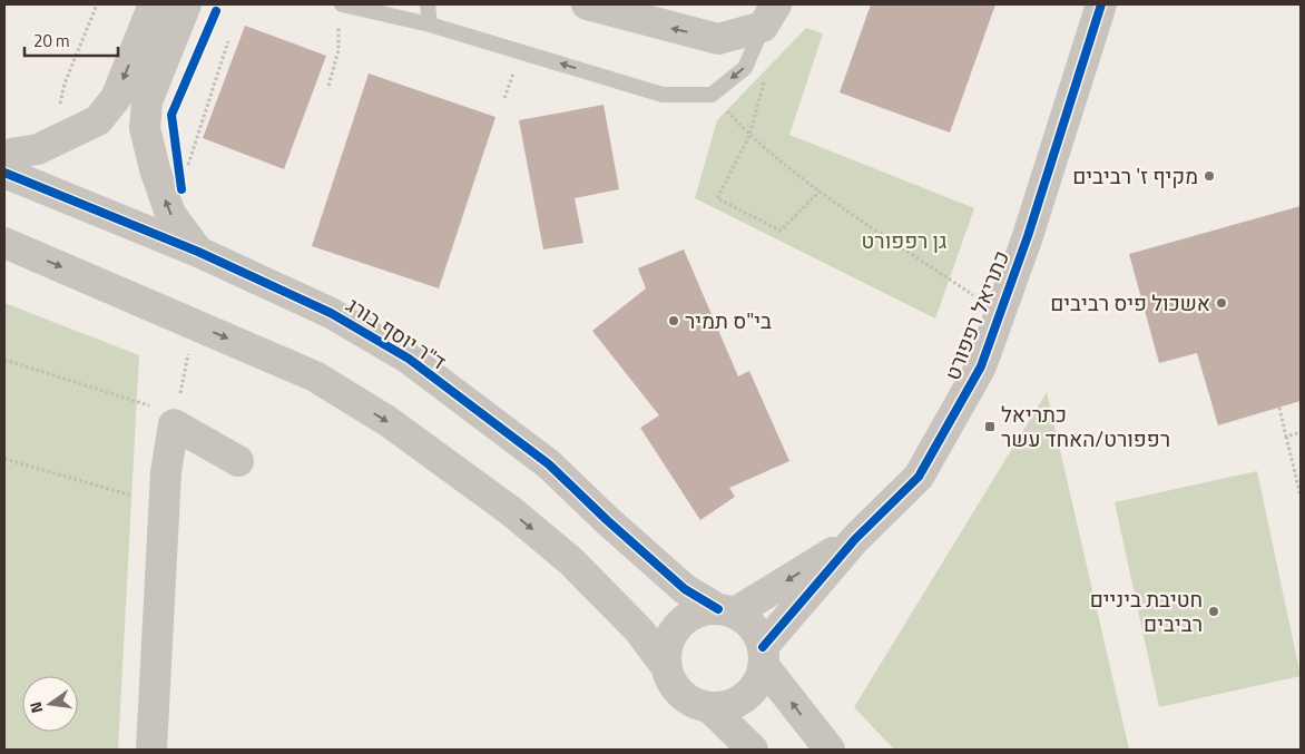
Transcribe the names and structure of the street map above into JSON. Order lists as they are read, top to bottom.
{
  "streets": {
    "street": ["כתריאל רפפורט", "ד\"ר יוסף בורג"]
  },
  "crossings": [
    ["כתריאל רפפורט", "ד\"ר יוסף בורג"]
  ],
  "parks": ["גן רפפורט"],
  "places": {
    "other": [
      "מקיף ז' רביבים",
      "אשכול פיס רביבים",
      "בי\"ס תמיר",
      "חטיבת ביניים רביבים"
    ],
    "transit": ["כתריאל רפפורט/האחד עשר"]
  },
  "scale_bar": "20 m",
  "north": "left"
}
